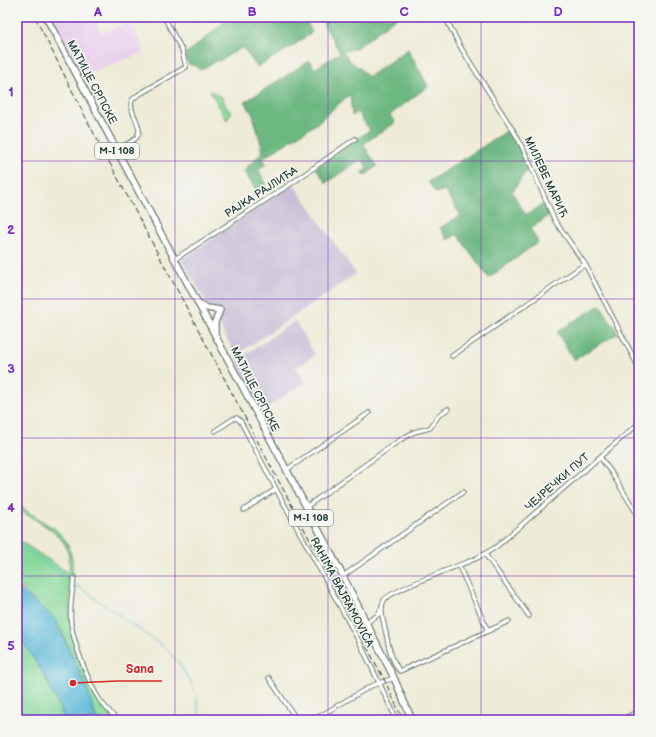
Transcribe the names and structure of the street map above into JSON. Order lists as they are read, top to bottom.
{
  "streets": {
    "main road": ["МАТИЦЕ СРПСКЕ", "M-I 108"],
    "street": [
      "МИЛЕВЕ МAРИЋ",
      "РАЈКА РАЈЛИЋА",
      "ЧЕЈРЕЧКИ ПУТ",
      "RAHIMA BAJRAMOVIĆA"
    ]
  },
  "crossings": [
    ["МАТИЦЕ СРПСКЕ", "РАЈКА РАЈЛИЋА"],
    ["МАТИЦЕ СРПСКЕ", "ЧЕЈРЕЧКИ ПУТ"]
  ],
  "places": ["Sana"],
  "grid": {
    "columns": [
      "A",
      "B",
      "C",
      "D"
    ],
    "rows": [
      "1",
      "2",
      "3",
      "4",
      "5"
    ]
  }
}
